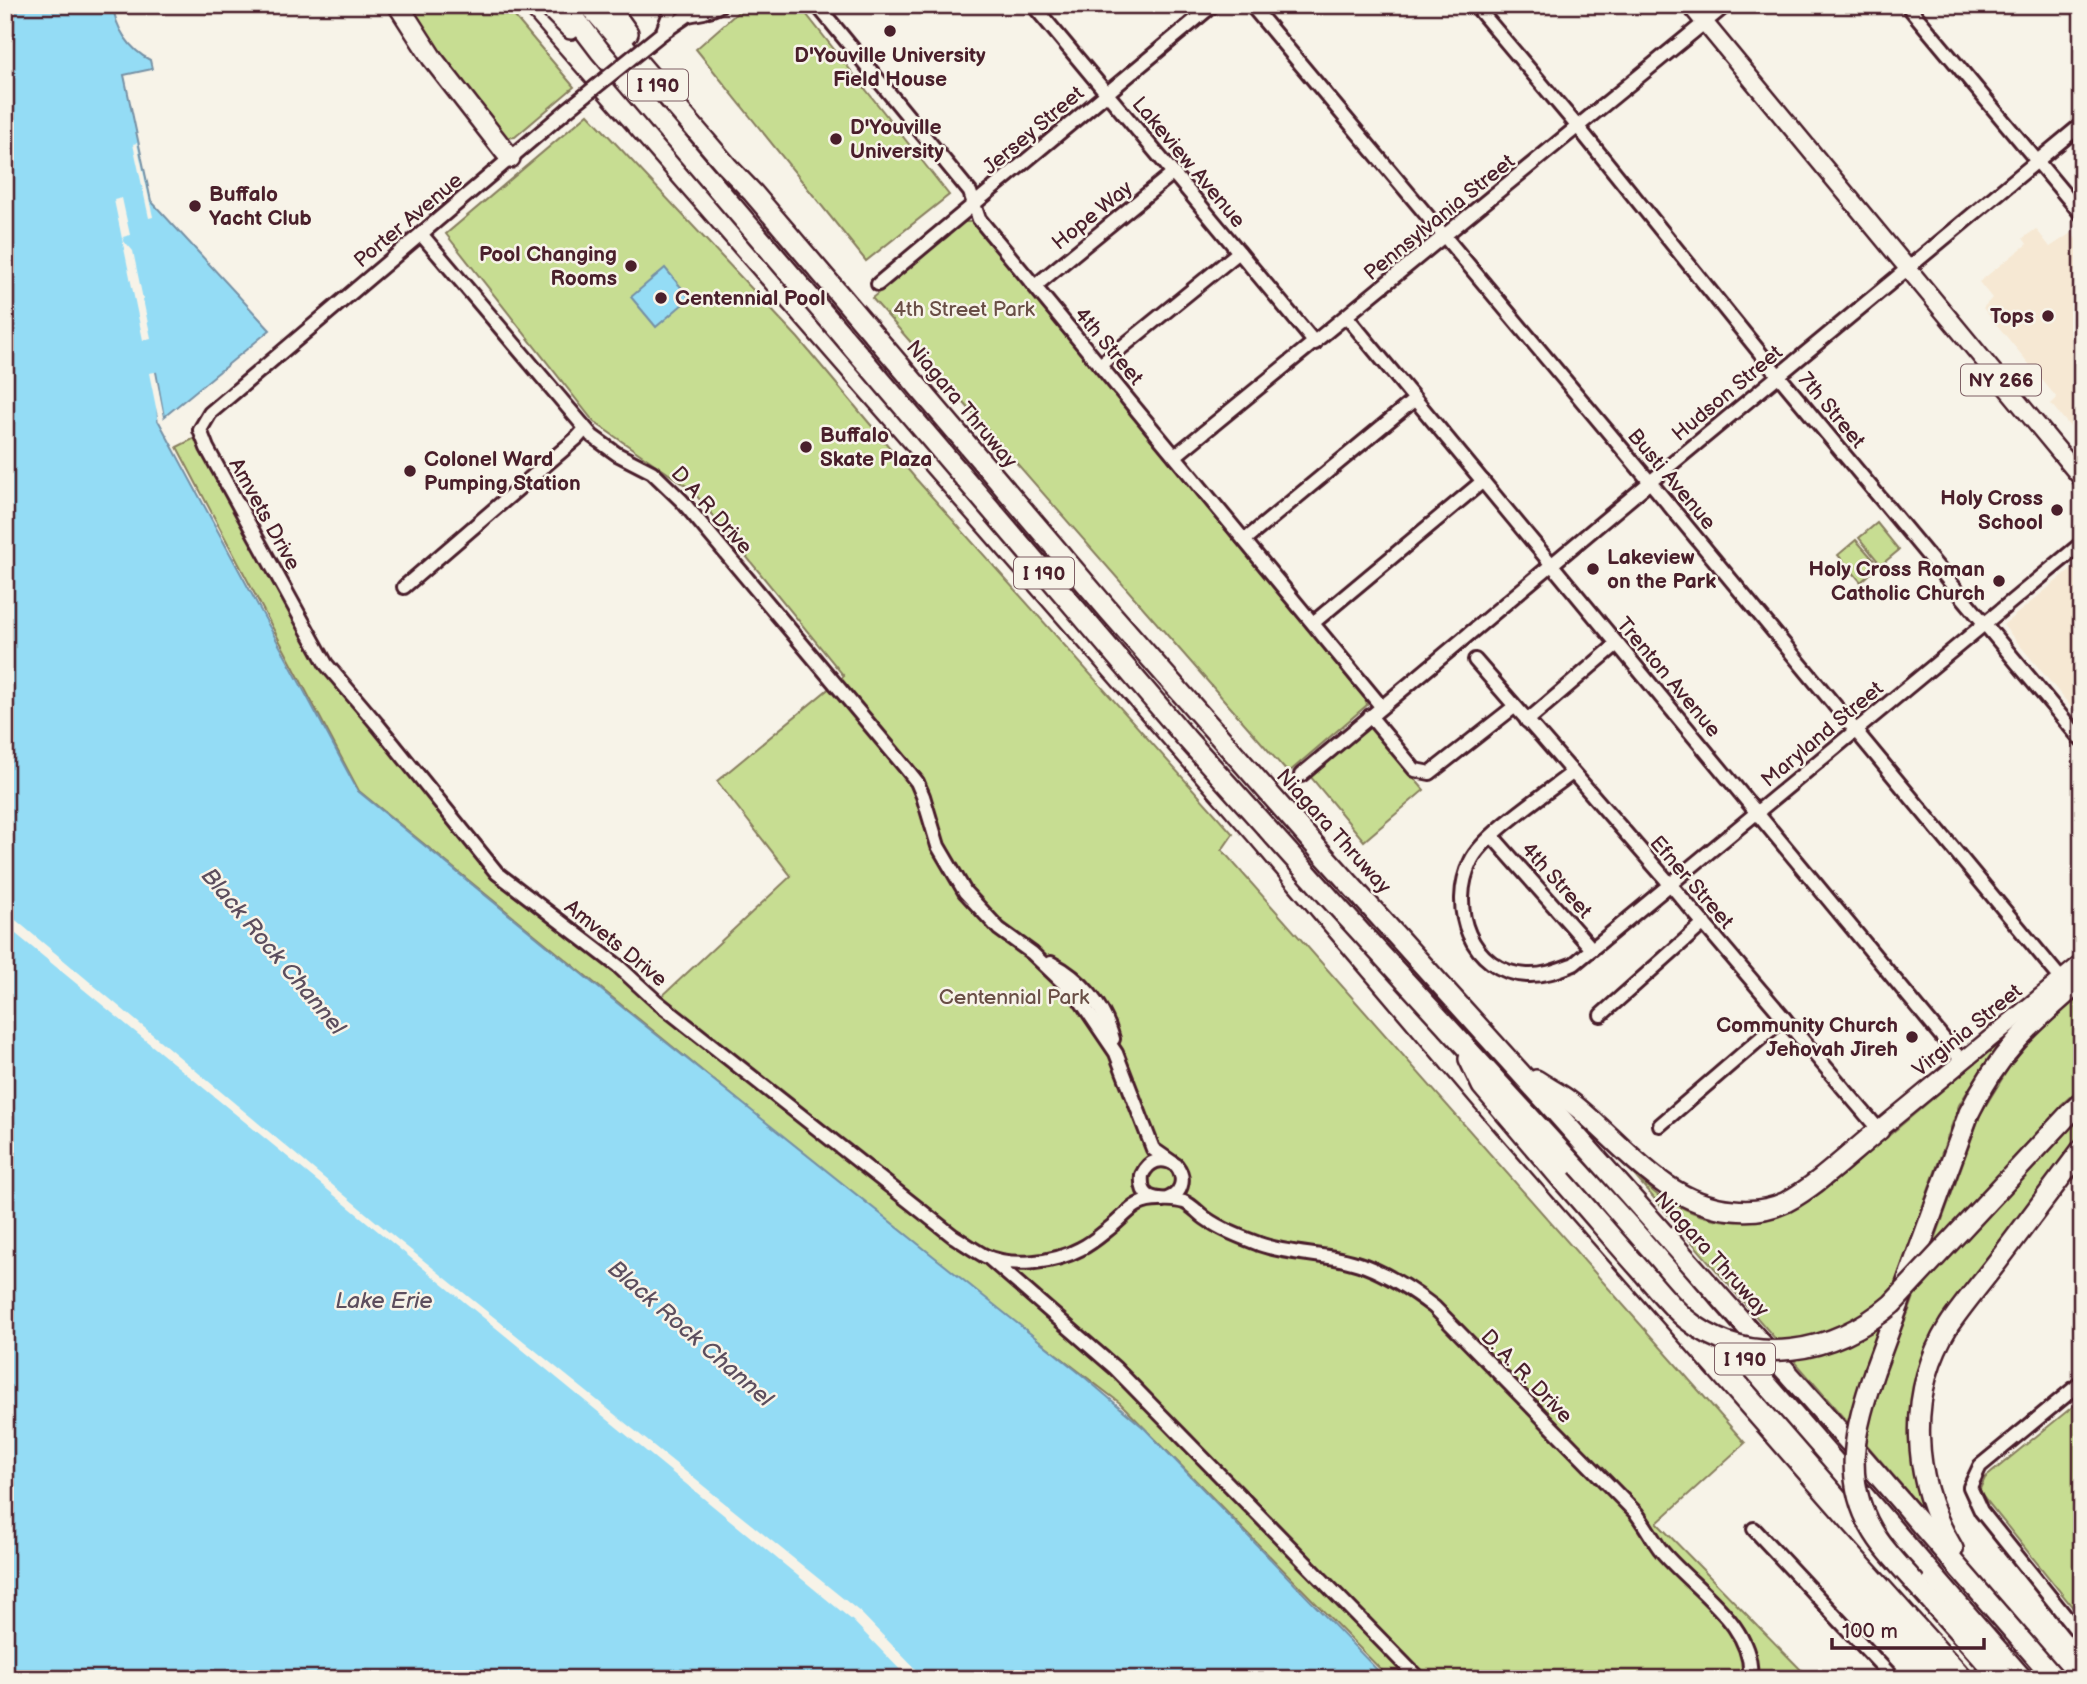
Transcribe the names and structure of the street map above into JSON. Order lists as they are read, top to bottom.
{
  "streets": {
    "highway": ["I 190", "Niagara Thruway"],
    "main road": ["NY 266", "Virginia Street"],
    "street": [
      "Jersey Street",
      "Lakeview Avenue",
      "Hope Way",
      "Pennsylvania Street",
      "Porter Avenue",
      "4th Street",
      "Hudson Street",
      "7th Street",
      "Busti Avenue",
      "D A R Drive",
      "Amvets Drive",
      "Trenton Avenue",
      "Maryland Street",
      "Efner Street",
      "D. A. R. Drive"
    ]
  },
  "crossings": [
    ["Jersey Street", "Lakeview Avenue"],
    ["Jersey Street", "4th Street"],
    ["Lakeview Avenue", "Hope Way"],
    ["Lakeview Avenue", "Pennsylvania Street"],
    ["Hope Way", "4th Street"],
    ["Pennsylvania Street", "4th Street"],
    ["Pennsylvania Street", "NY 266"],
    ["Pennsylvania Street", "7th Street"],
    ["Pennsylvania Street", "Busti Avenue"],
    ["Pennsylvania Street", "Trenton Avenue"],
    ["Porter Avenue", "D A R Drive"],
    ["Porter Avenue", "Amvets Drive"],
    ["4th Street", "Hudson Street"],
    ["4th Street", "Maryland Street"],
    ["NY 266", "Hudson Street"],
    ["Hudson Street", "7th Street"],
    ["Hudson Street", "Busti Avenue"],
    ["Hudson Street", "Trenton Avenue"],
    ["7th Street", "Maryland Street"],
    ["Busti Avenue", "Maryland Street"],
    ["Busti Avenue", "Virginia Street"],
    ["Trenton Avenue", "Maryland Street"],
    ["Trenton Avenue", "Virginia Street"],
    ["Maryland Street", "Efner Street"],
    ["Efner Street", "Virginia Street"]
  ],
  "water": ["Black Rock Channel", "Lake Erie"],
  "parks": ["4th Street Park", "Centennial Park"],
  "places": [
    "D'Youville University Field House",
    "D'Youville University",
    "Buffalo Yacht Club",
    "Pool Changing Rooms",
    "Centennial Pool",
    "Tops",
    "Buffalo Skate Plaza",
    "Colonel Ward Pumping Station",
    "Holy Cross School",
    "Lakeview on the Park",
    "Holy Cross Roman Catholic Church",
    "Community Church Jehovah Jireh"
  ],
  "scale_bar": "100 m"
}
